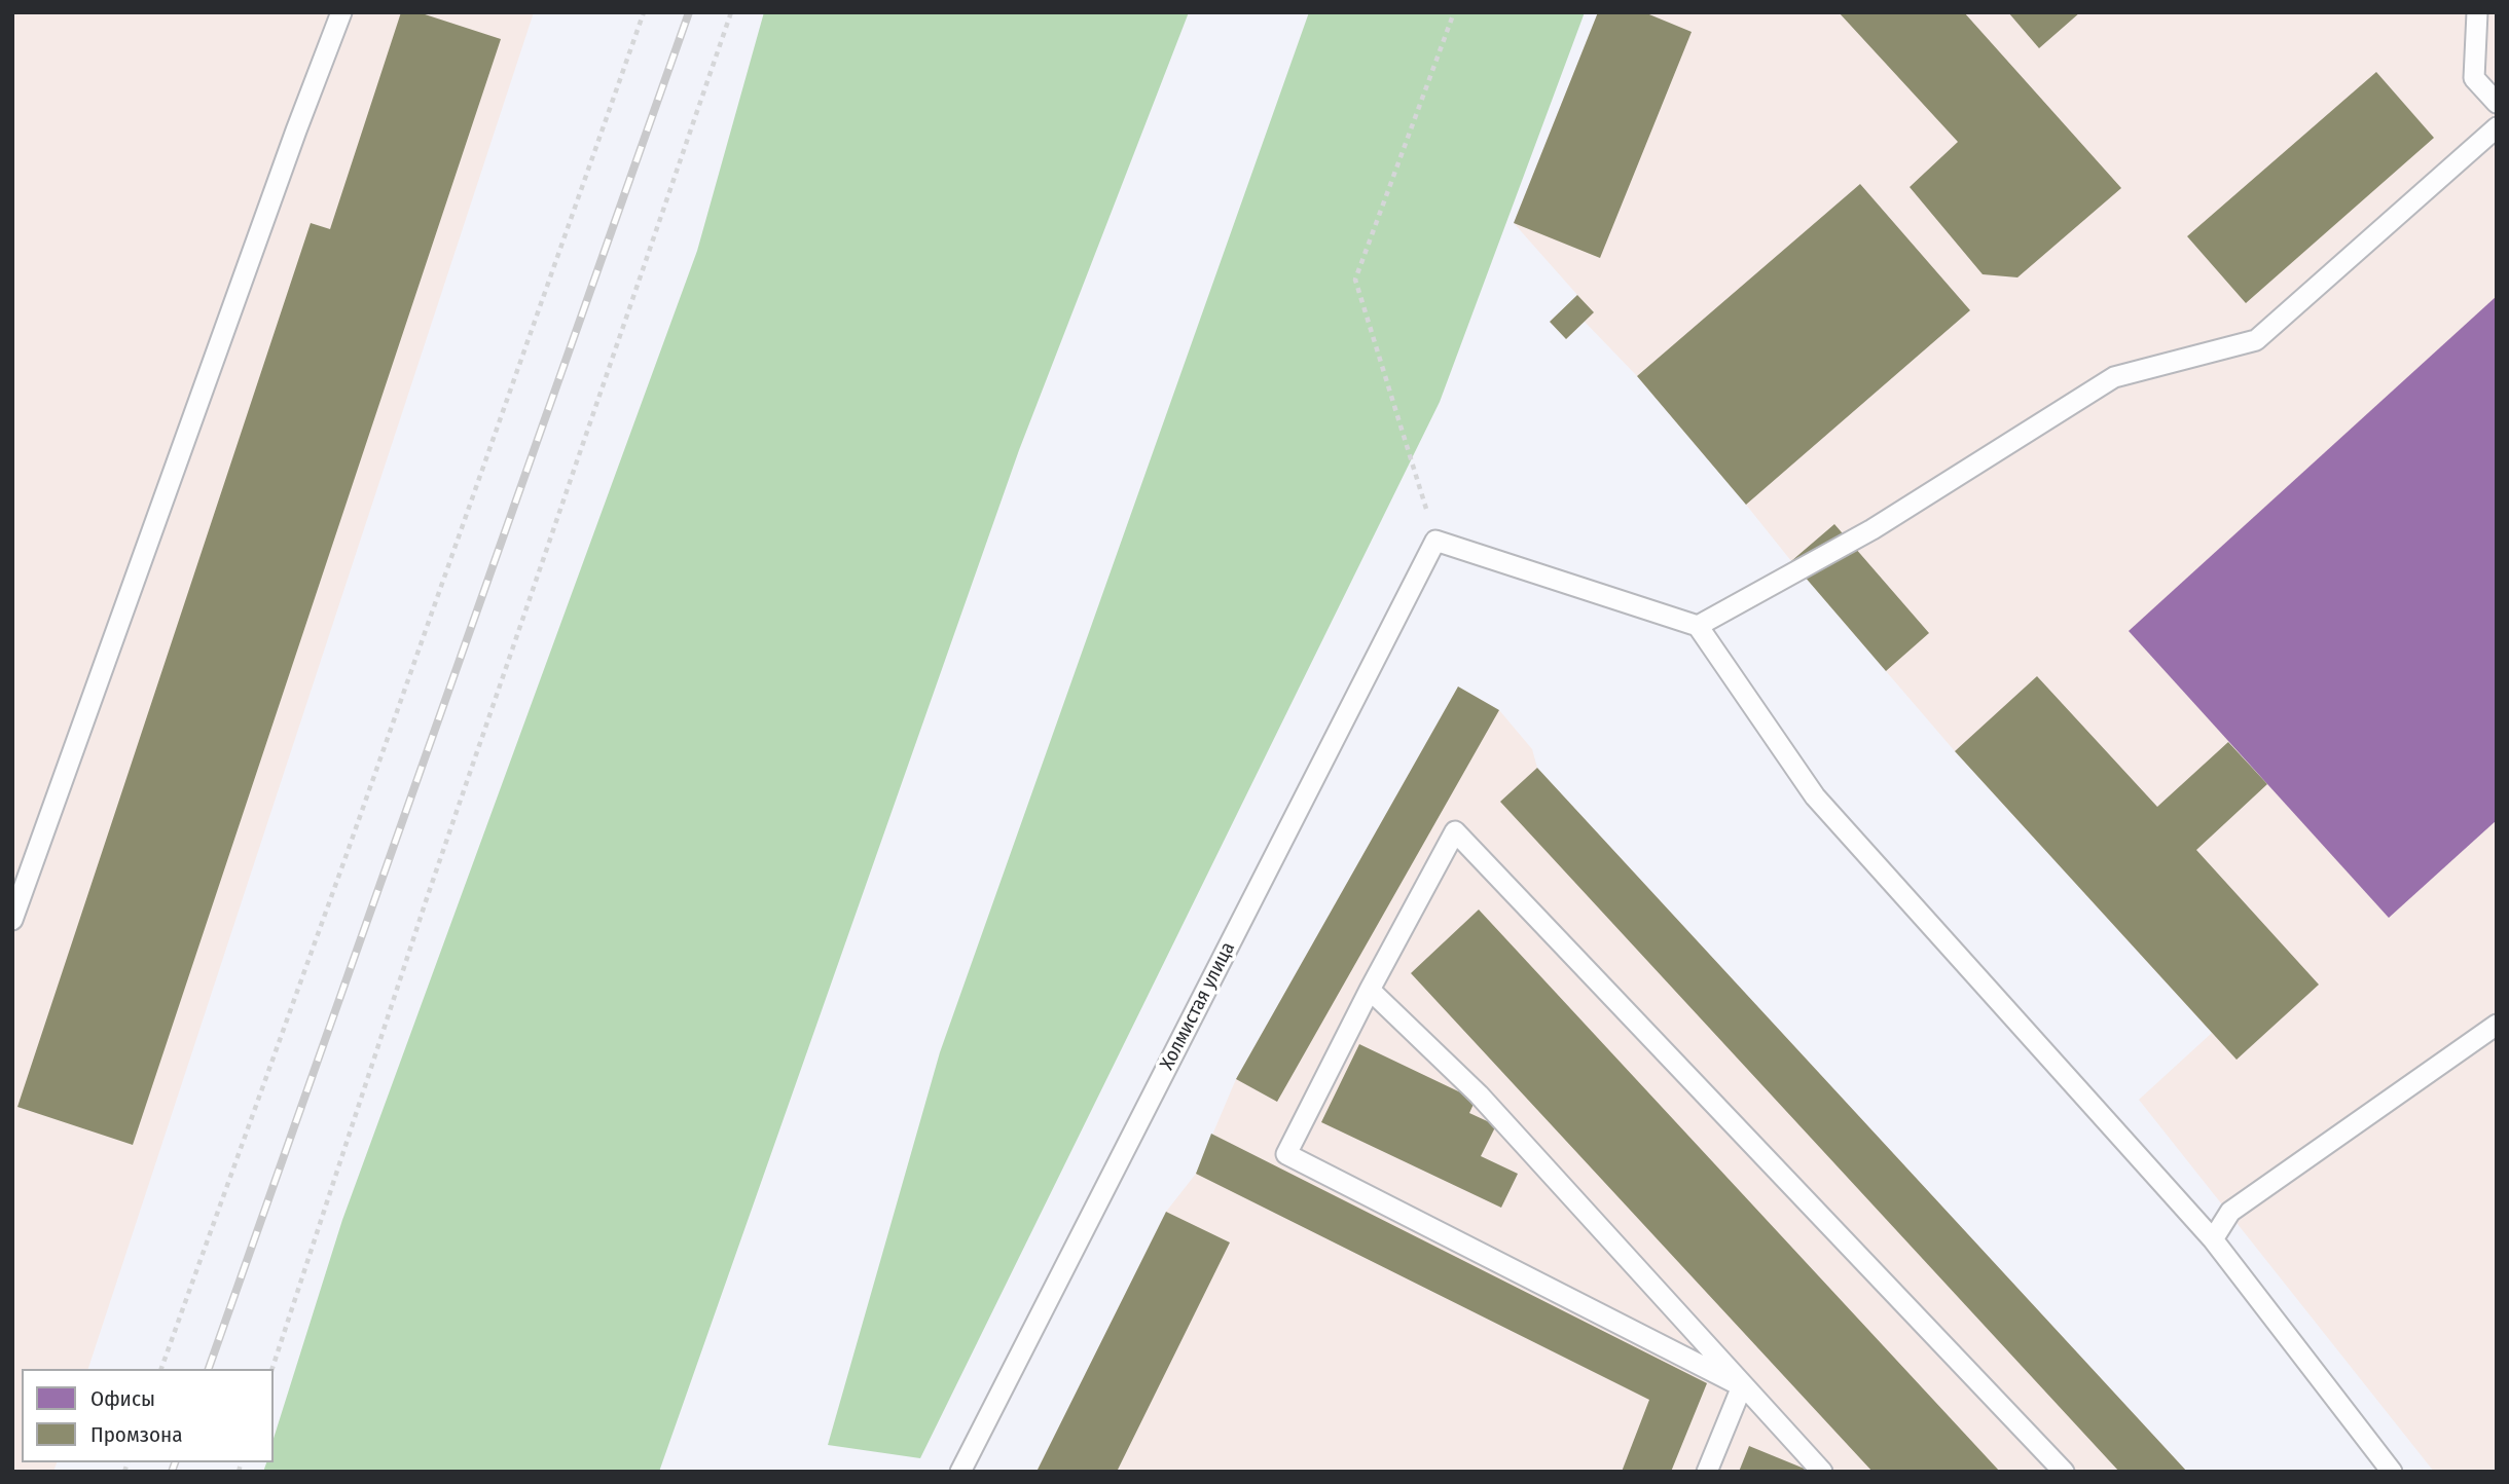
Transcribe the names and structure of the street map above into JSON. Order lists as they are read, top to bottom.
{
  "streets": {
    "lane": ["Холмистая улица"]
  },
  "legend": ["Офисы", "Промзона"]
}
